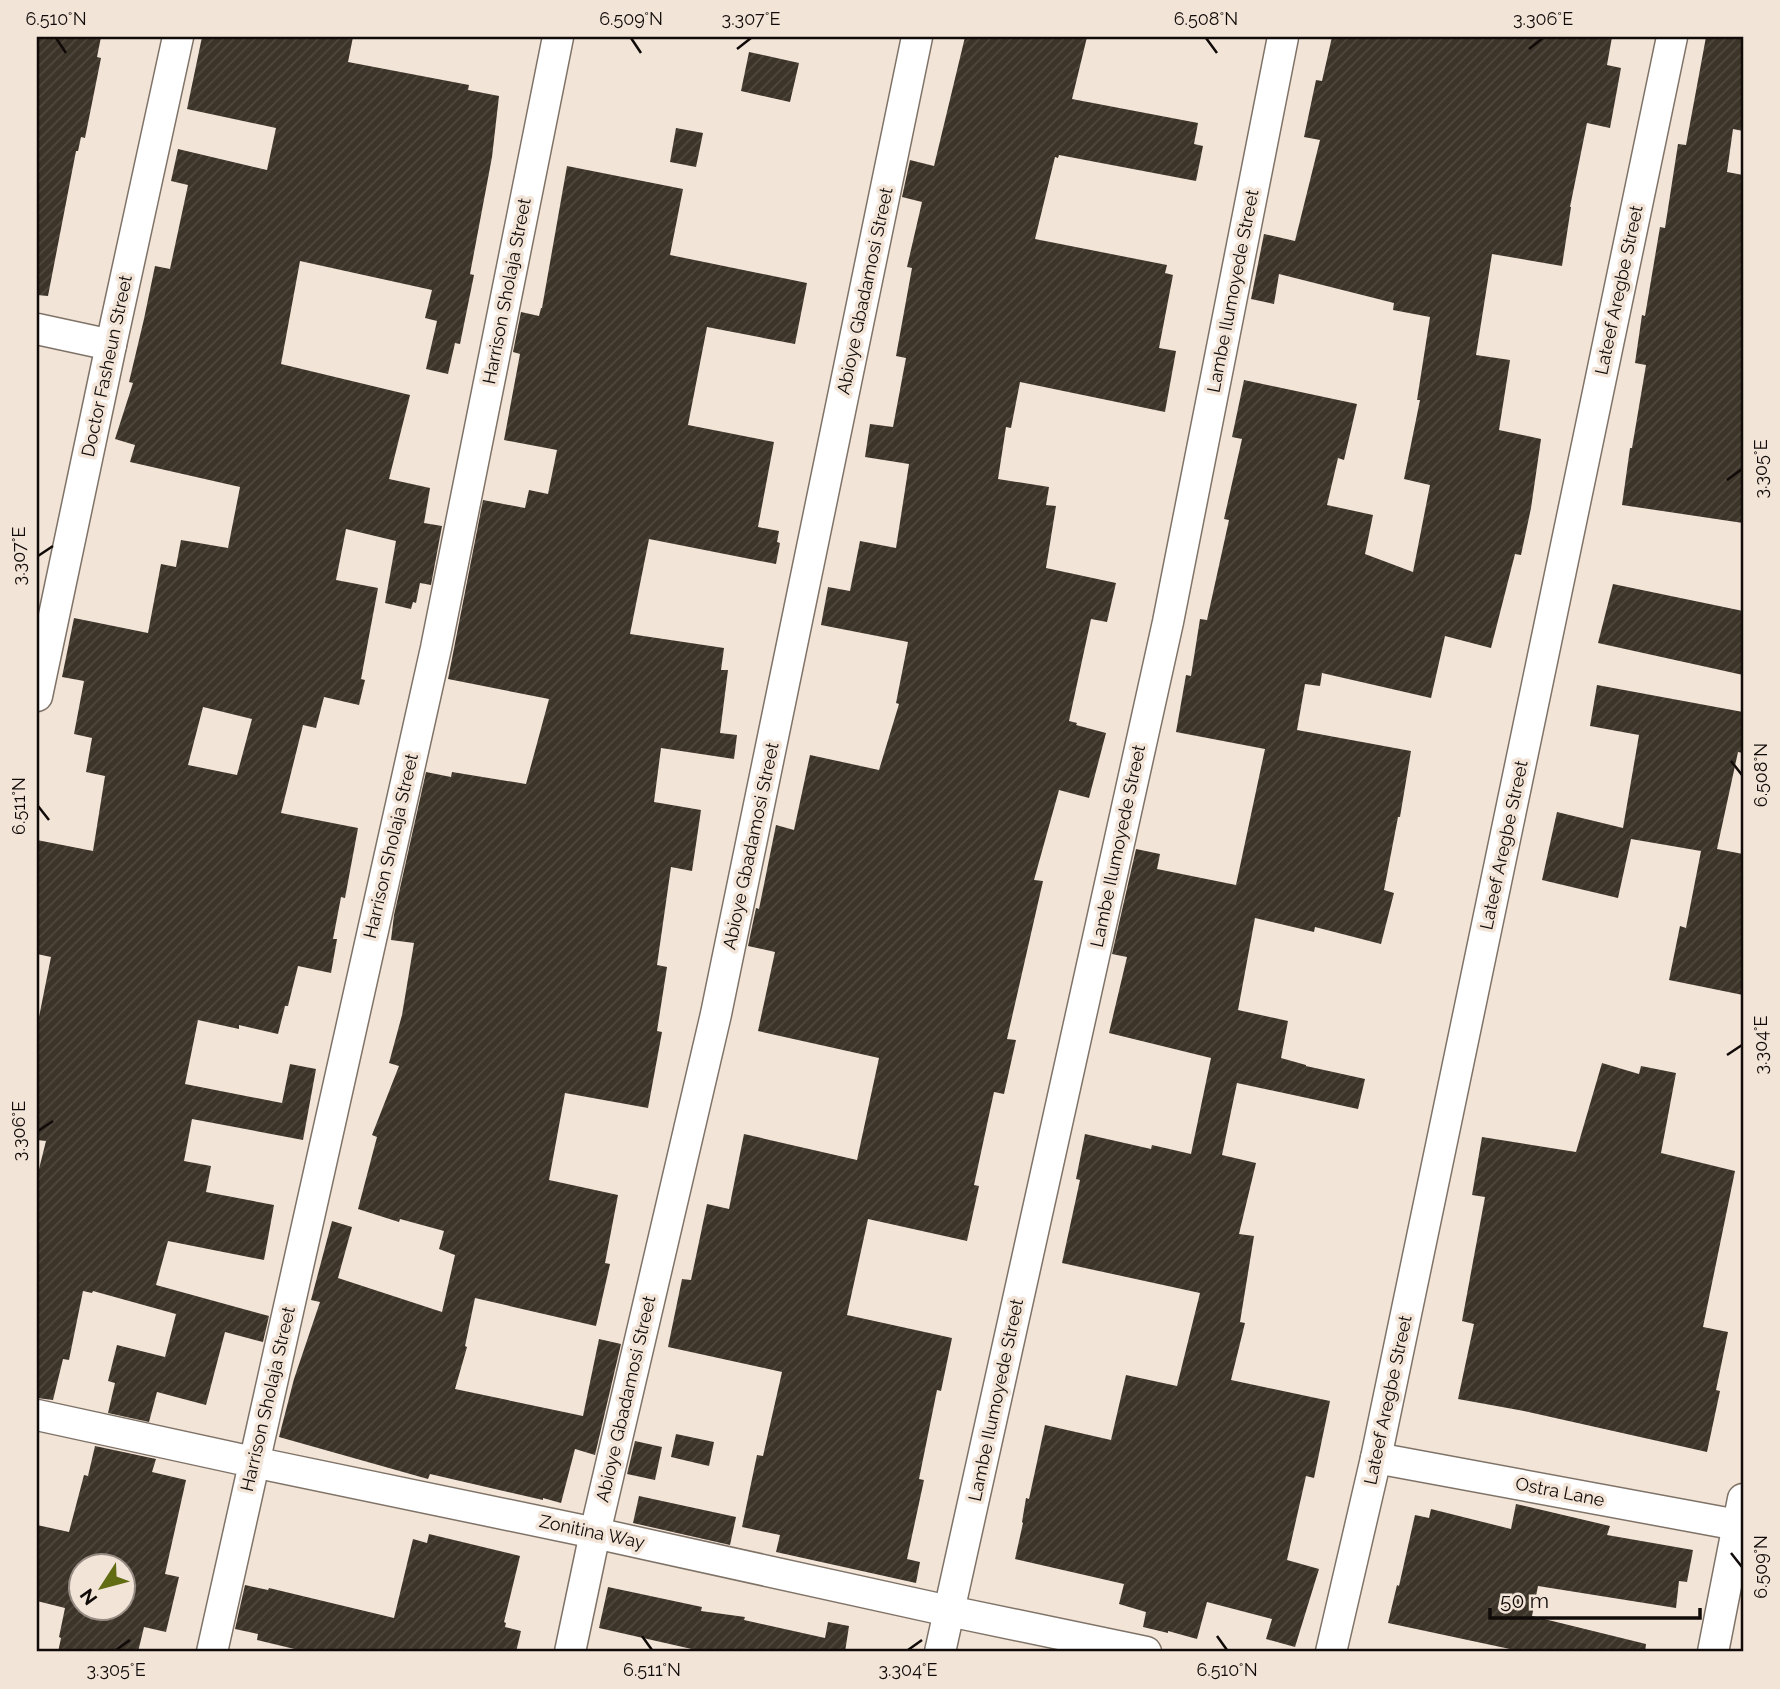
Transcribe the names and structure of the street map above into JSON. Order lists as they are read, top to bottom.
{
  "streets": {
    "street": [
      "Lateef Aregbe Street",
      "Harrison Sholaja Street",
      "Abioye Gbadamosi Street",
      "Lambe Ilumoyede Street",
      "Doctor Fasheun Street",
      "Ostra Lane",
      "Zonitina Way"
    ]
  },
  "crossings": [
    ["Lateef Aregbe Street", "Ostra Lane"],
    ["Harrison Sholaja Street", "Zonitina Way"],
    ["Abioye Gbadamosi Street", "Zonitina Way"],
    ["Lambe Ilumoyede Street", "Zonitina Way"]
  ],
  "scale_bar": "50 m",
  "north": "bottom left",
  "coordinates": [
    "6.510°N",
    "6.509°N",
    "3.307°E",
    "6.508°N",
    "3.306°E",
    "3.305°E",
    "6.511°N",
    "3.304°E"
  ]
}
